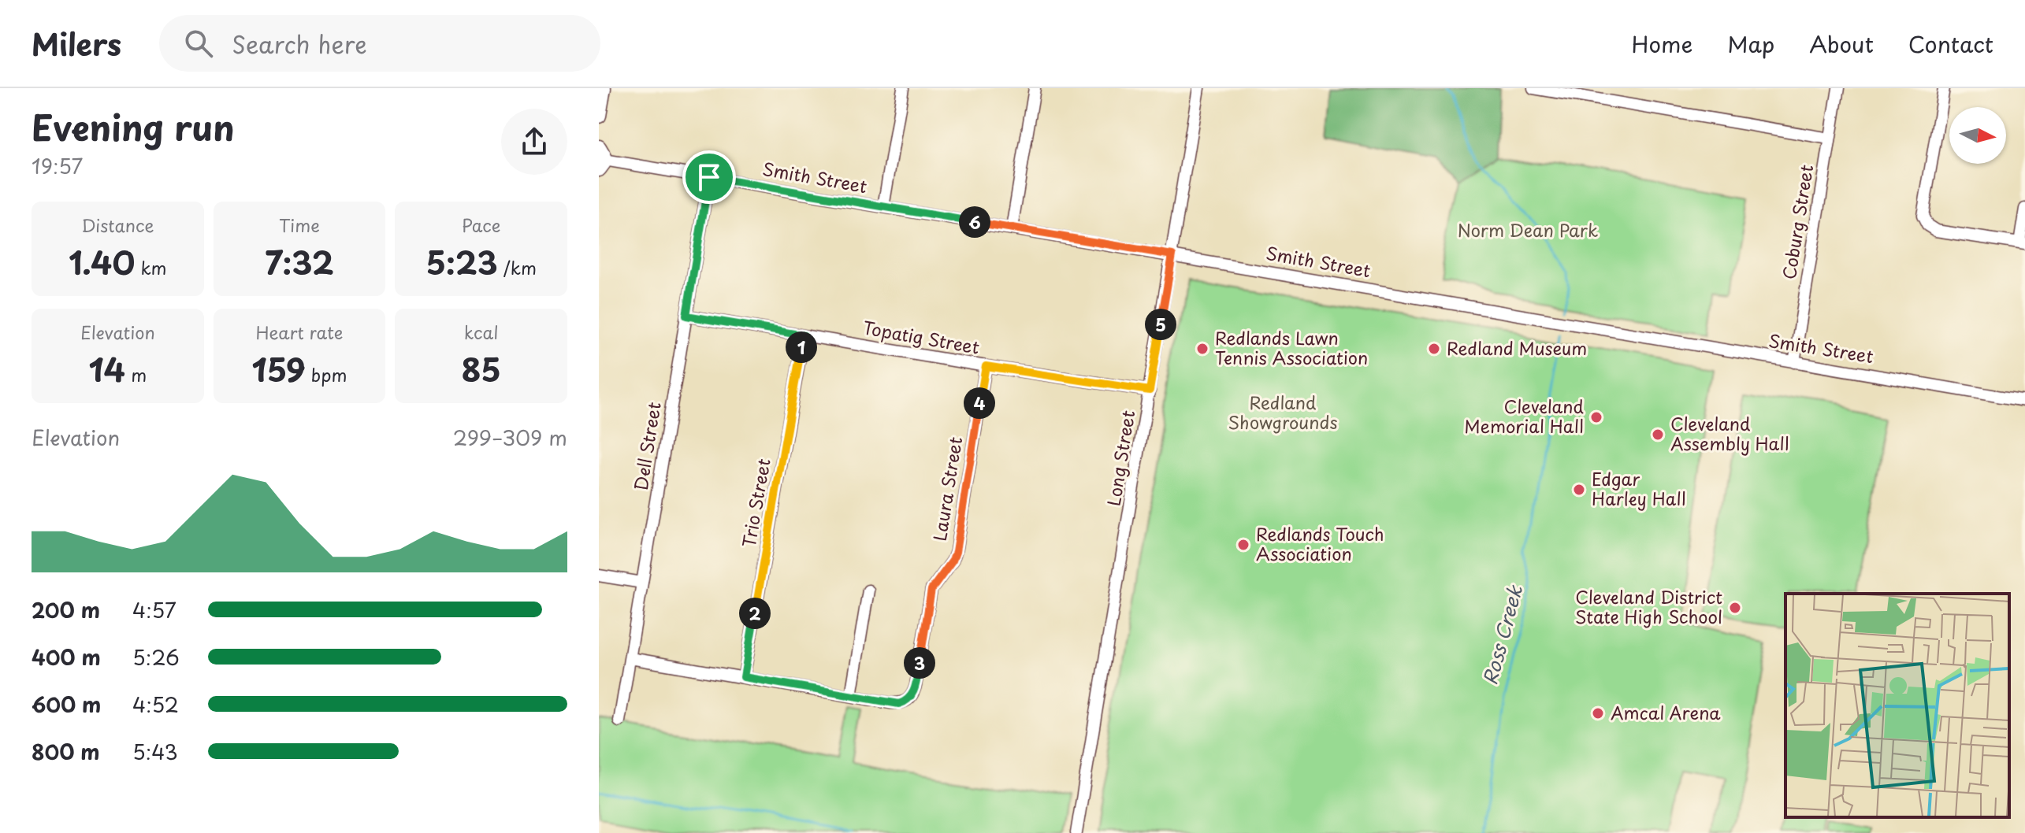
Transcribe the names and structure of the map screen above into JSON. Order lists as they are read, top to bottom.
{
  "streets": {
    "street": [
      "Smith Street",
      "Coburg Street",
      "Topatig Street",
      "Dell Street",
      "Long Street",
      "Laura Street",
      "Trio Street"
    ]
  },
  "crossings": [
    ["Smith Street", "Coburg Street"],
    ["Smith Street", "Dell Street"],
    ["Smith Street", "Long Street"],
    ["Topatig Street", "Dell Street"],
    ["Topatig Street", "Long Street"],
    ["Topatig Street", "Laura Street"],
    ["Topatig Street", "Trio Street"],
    ["Dell Street", "Laura Street"],
    ["Laura Street", "Trio Street"]
  ],
  "water": ["Ross Creek"],
  "parks": ["Norm Dean Park", "Redland Showgrounds"],
  "places": [
    "Redlands Lawn Tennis Association",
    "Redland Museum",
    "Cleveland Memorial Hall",
    "Cleveland Assembly Hall",
    "Edgar Harley Hall",
    "Redlands Touch Association",
    "Cleveland District State High School",
    "Amcal Arena"
  ],
  "north": "right",
  "page": {
    "header": "Milers",
    "search": "Search here",
    "nav": [
      "Home",
      "Map",
      "About",
      "Contact"
    ],
    "heading": ["Evening run", "19:57"],
    "stats": [
      ["Distance", "1.40 km"],
      ["Time", "7:32"],
      ["Pace", "5:23 /km"],
      ["Elevation", "14 m"],
      ["Heart rate", "159 bpm"],
      ["kcal", "85"]
    ],
    "pins": [
      "6",
      "5",
      "1",
      "4",
      "2",
      "3"
    ],
    "chart": ["Elevation", "299–309 m"],
    "list": [
      {
        "name": "200 m",
        "note": "4:57"
      },
      {
        "name": "400 m",
        "note": "5:26"
      },
      {
        "name": "600 m",
        "note": "4:52"
      },
      {
        "name": "800 m",
        "note": "5:43"
      }
    ]
  }
}
